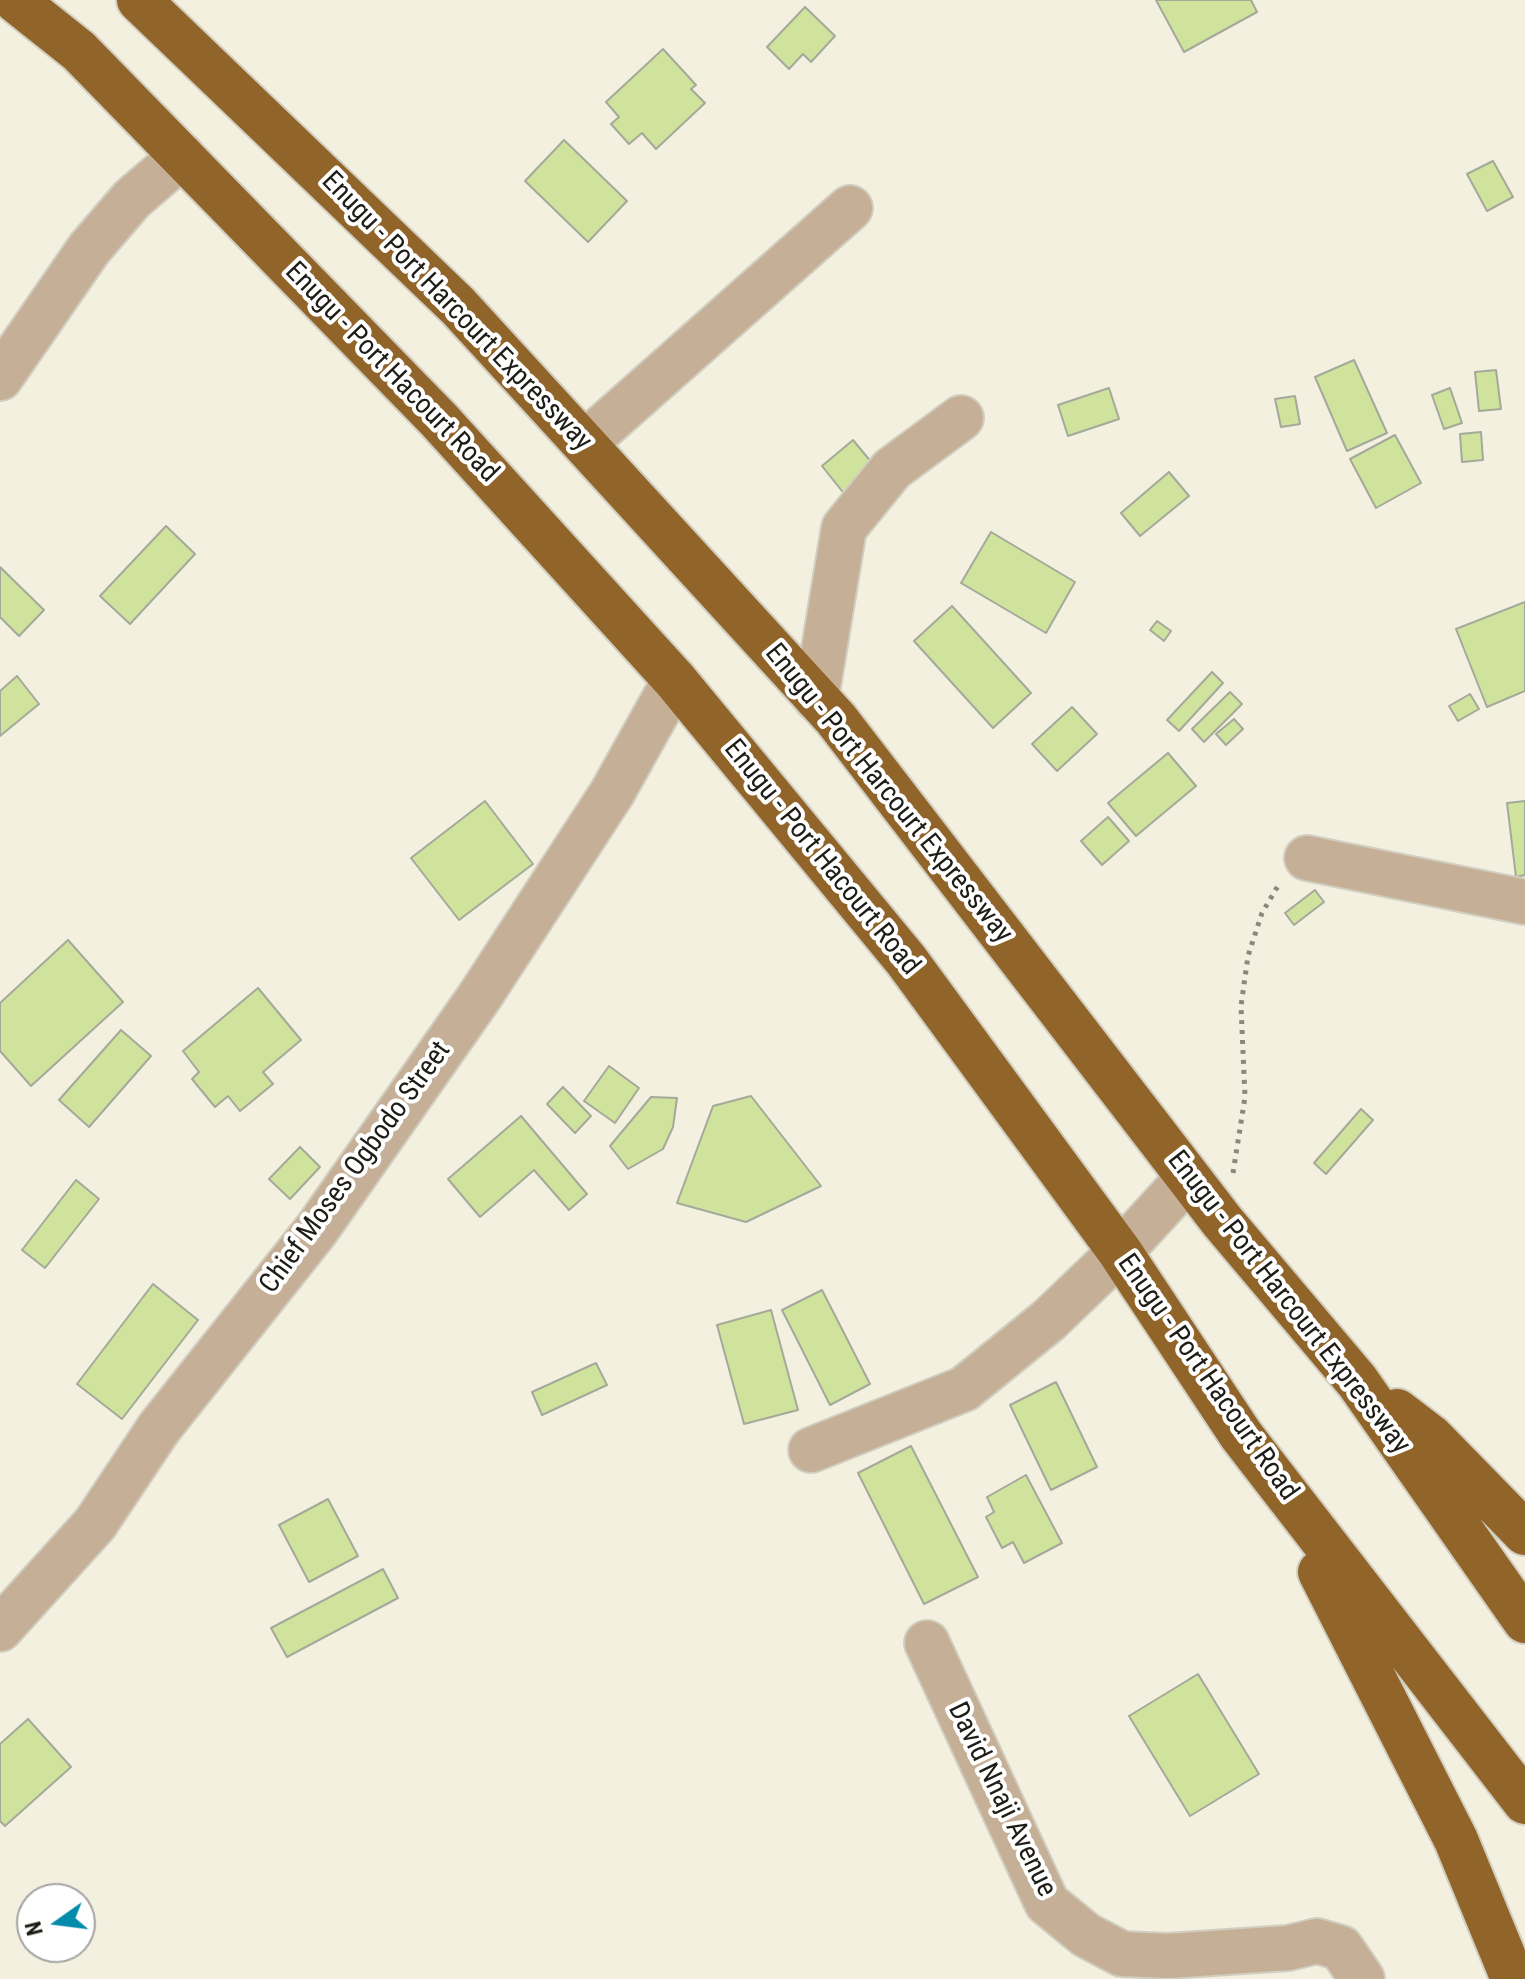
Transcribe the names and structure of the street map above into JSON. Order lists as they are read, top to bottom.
{
  "streets": {
    "highway": ["Enugu - Port Harcourt Expressway", "Enugu - Port Hacourt Road"],
    "street": ["Chief Moses Ogbodo Street", "David Nnaji Avenue"]
  },
  "crossings": [
    ["Enugu - Port Hacourt Road", "Chief Moses Ogbodo Street"]
  ],
  "north": "left"
}
